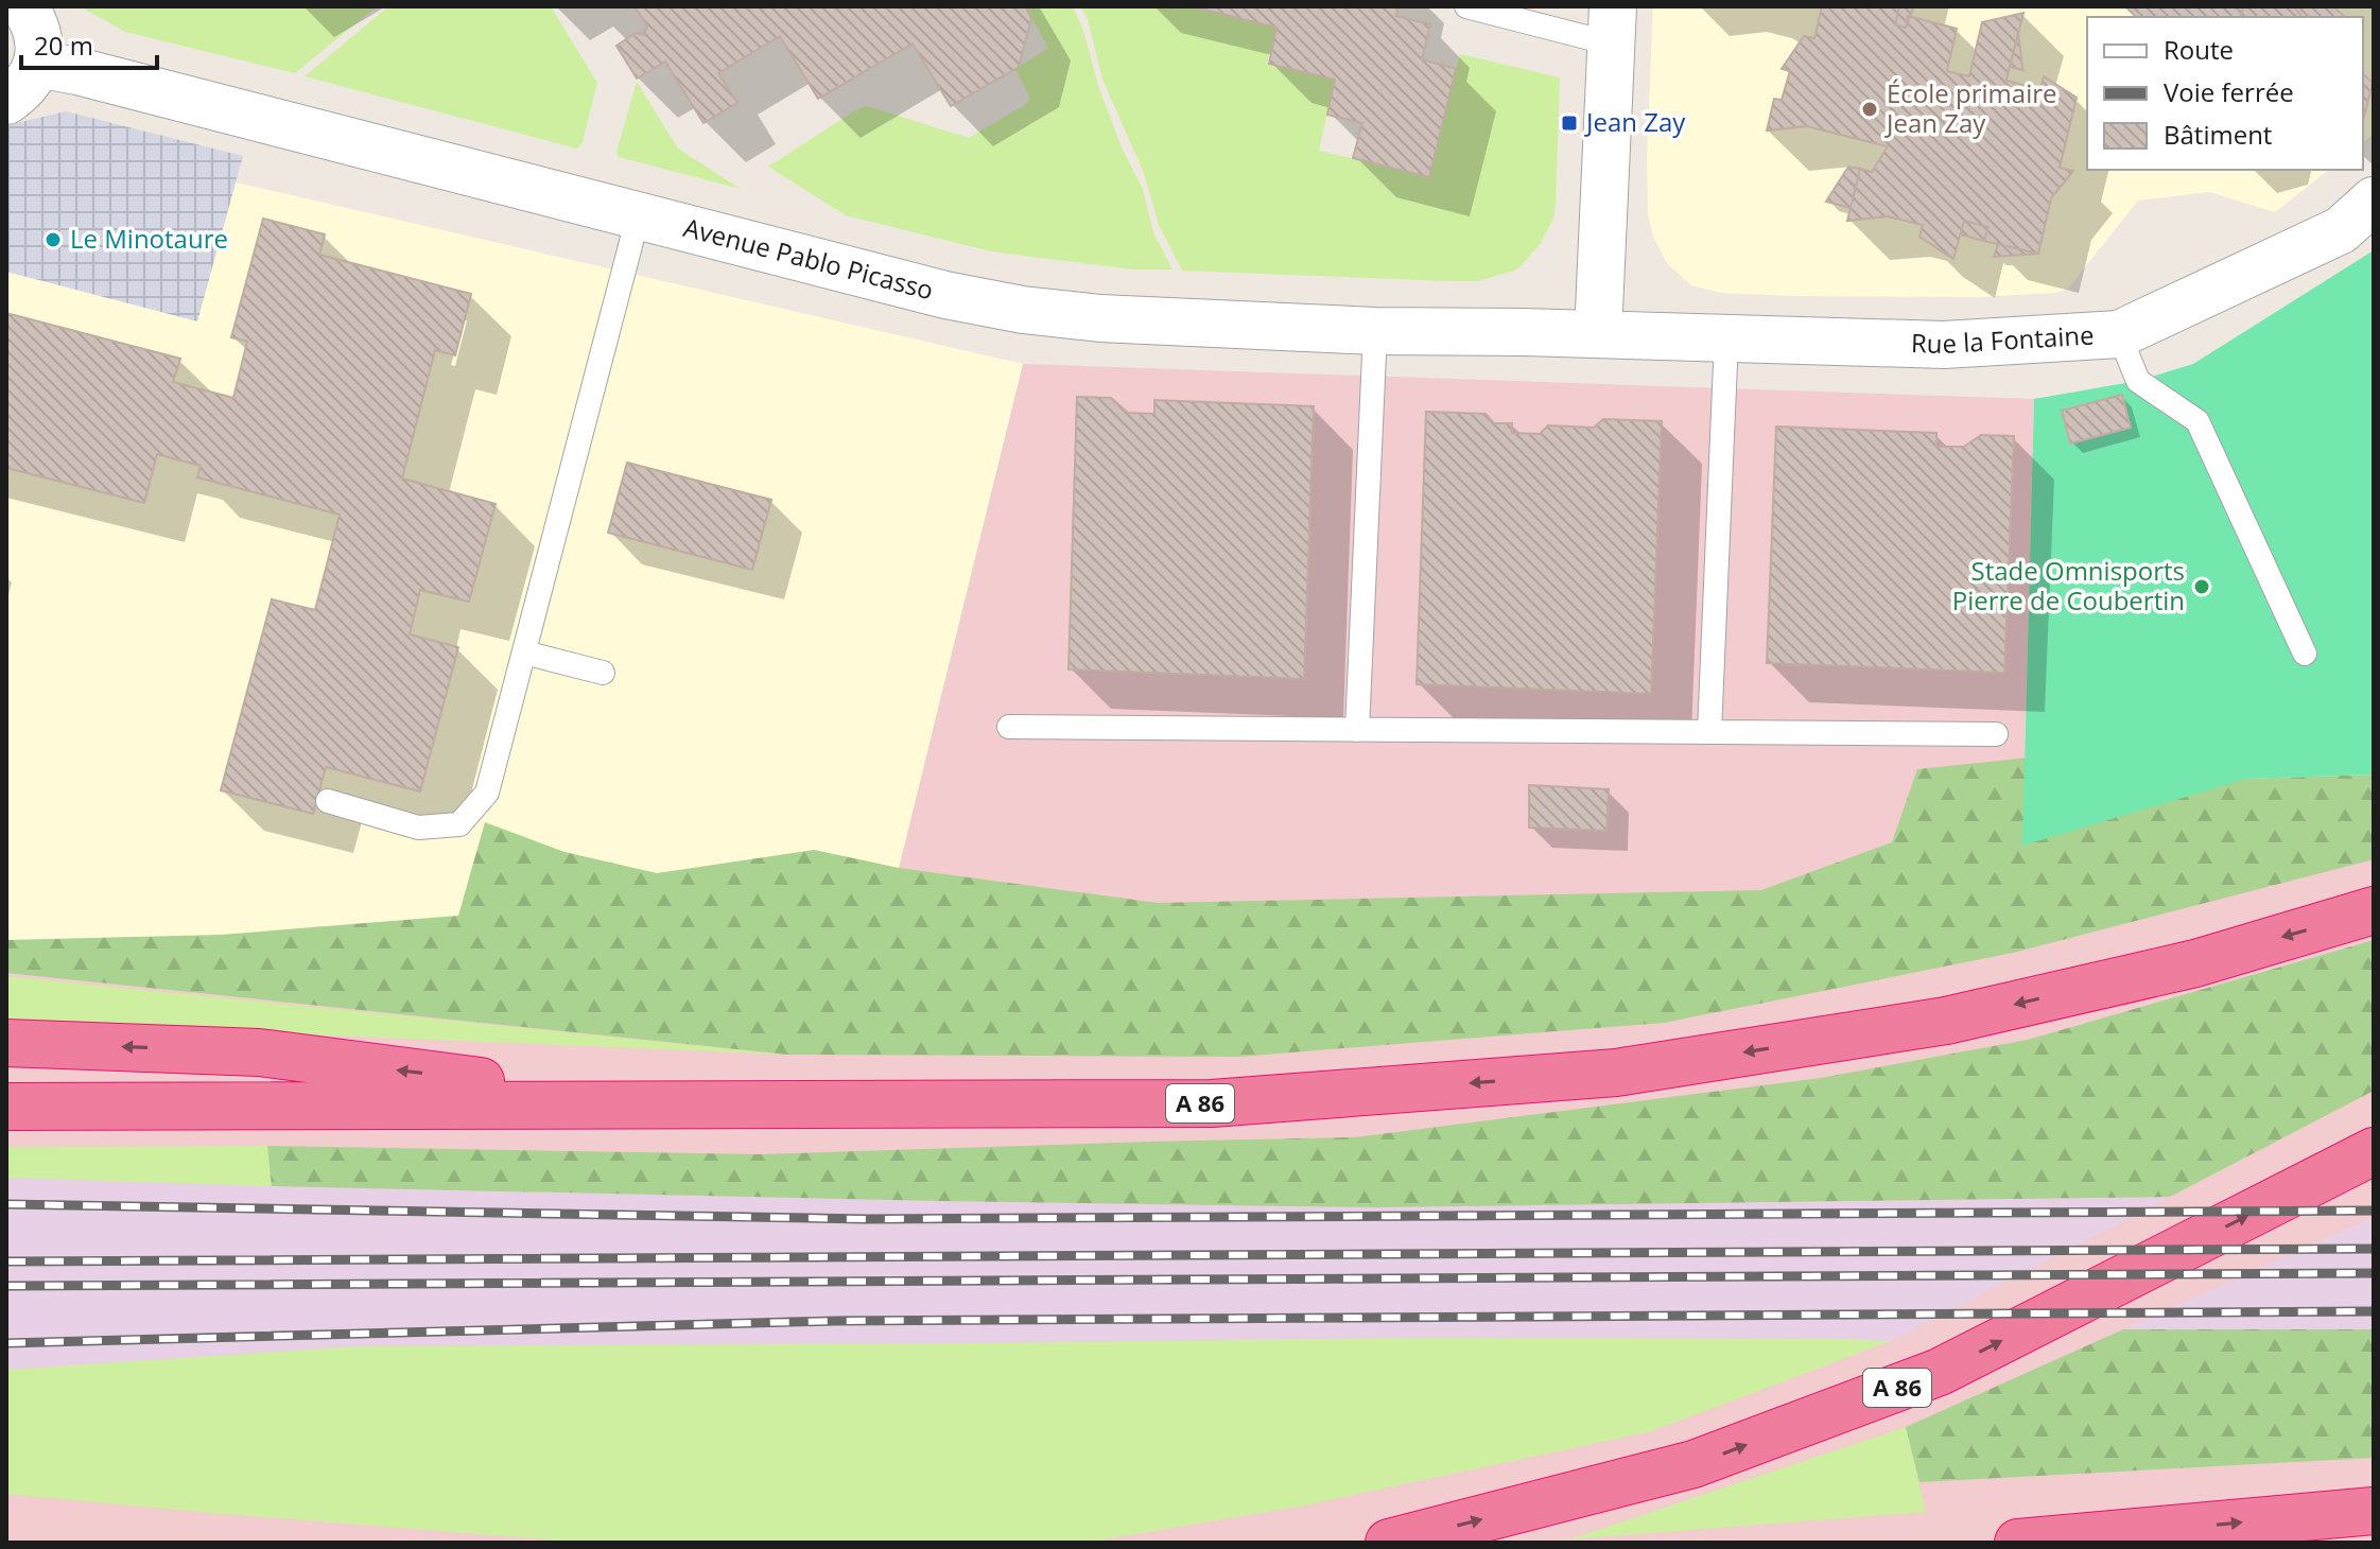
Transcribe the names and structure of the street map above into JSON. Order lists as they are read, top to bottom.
{
  "streets": {
    "highway": ["A 86"],
    "street": ["Avenue Pablo Picasso", "Rue la Fontaine"]
  },
  "crossings": [
    ["Avenue Pablo Picasso", "Rue la Fontaine"]
  ],
  "places": {
    "other": ["École primaire Jean Zay", "Le Minotaure", "Stade Omnisports Pierre de Coubertin"],
    "transit": ["Jean Zay"]
  },
  "legend": ["Route", "Voie ferrée", "Bâtiment"],
  "scale_bar": "20 m"
}
